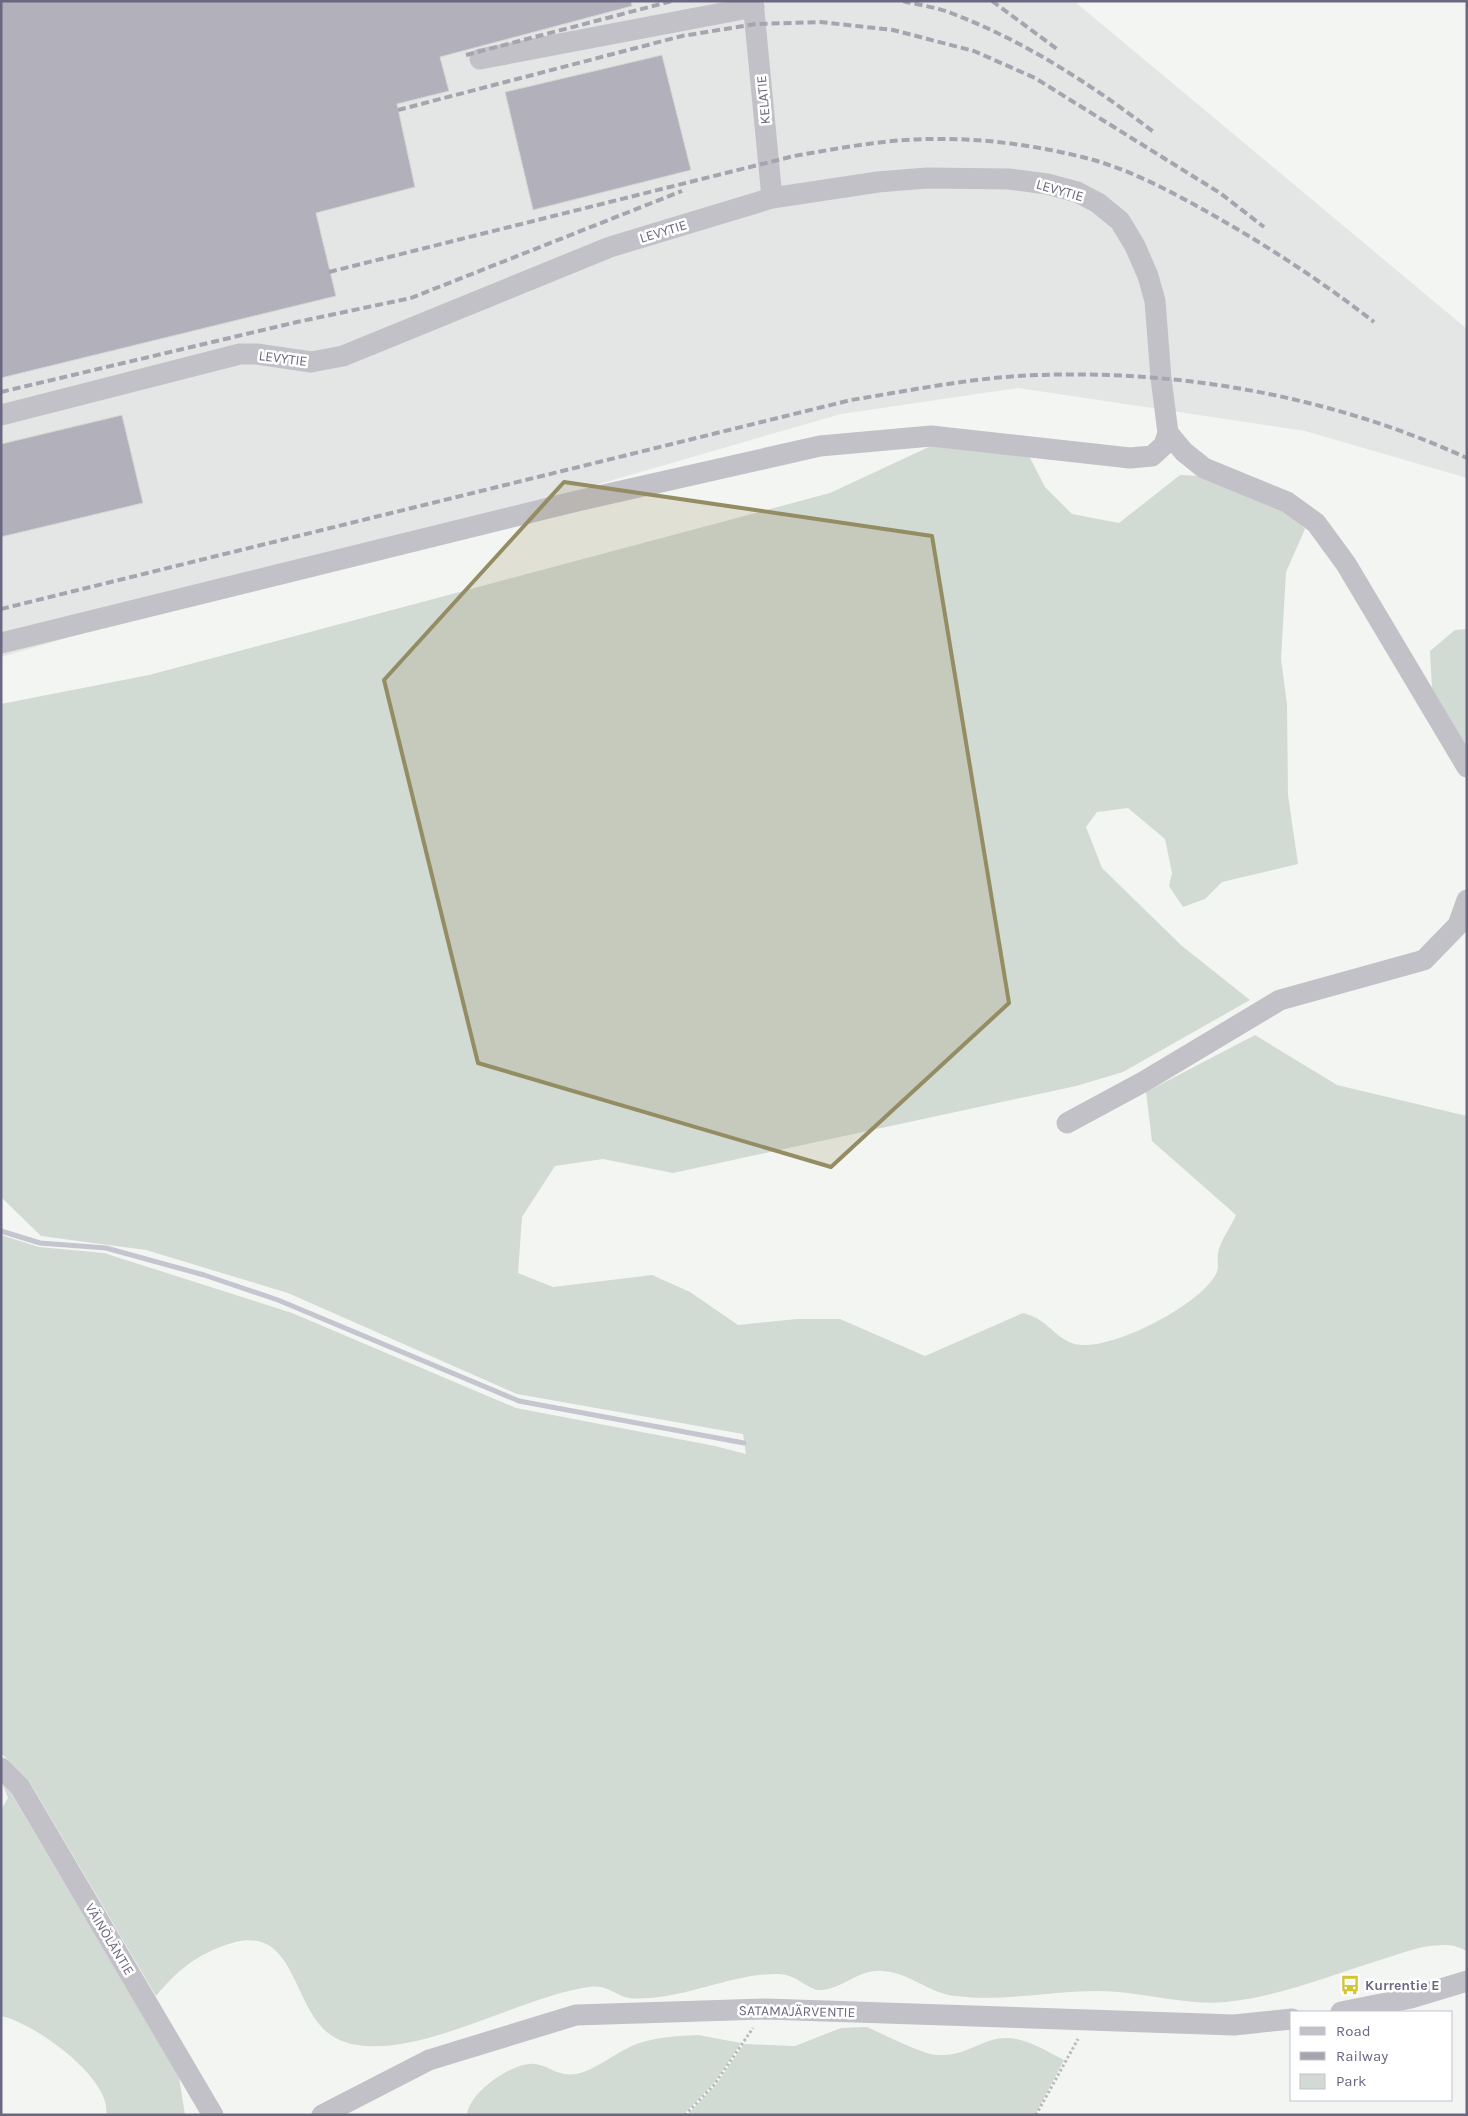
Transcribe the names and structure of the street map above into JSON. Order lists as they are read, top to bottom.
{
  "streets": {
    "street": [
      "KELATIE",
      "LEVYTIE",
      "VÄINÖLÄNTIE",
      "SATAMAJÄRVENTIE"
    ]
  },
  "crossings": [
    ["KELATIE", "LEVYTIE"]
  ],
  "places": {
    "bus stop": ["Kurrentie E"]
  },
  "legend": ["Road", "Railway", "Park"]
}
